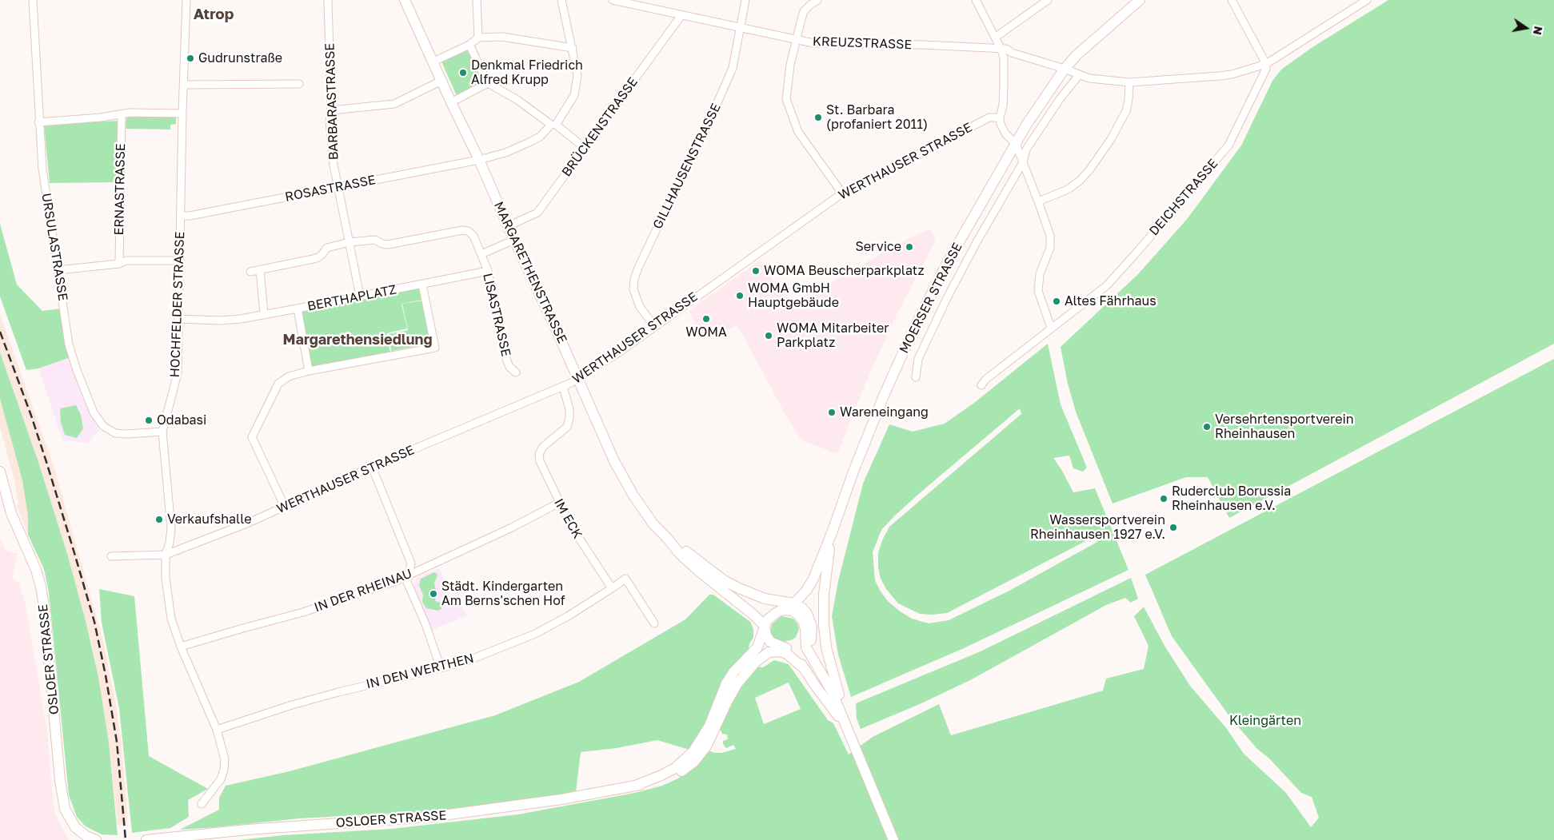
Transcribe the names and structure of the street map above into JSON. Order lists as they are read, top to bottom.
{
  "streets": {
    "main road": ["MARGARETHENSTRASSE", "MOERSER STRASSE", "OSLOER STRASSE"],
    "street": [
      "KREUZSTRASSE",
      "BARBARASTRASSE",
      "BRÜCKENSTRASSE",
      "WERTHAUSER STRASSE",
      "GILLHAUSENSTRASSE",
      "ROSASTRASSE",
      "ERNASTRASSE",
      "DEICHSTRASSE",
      "URSULASTRASSE",
      "BERTHAPLATZ",
      "HOCHFELDER STRASSE",
      "LISASTRASSE",
      "IM ECK",
      "IN DER RHEINAU",
      "IN DEN WERTHEN"
    ]
  },
  "crossings": [
    ["KREUZSTRASSE", "BRÜCKENSTRASSE"],
    ["KREUZSTRASSE", "GILLHAUSENSTRASSE"],
    ["KREUZSTRASSE", "MOERSER STRASSE"],
    ["BARBARASTRASSE", "ROSASTRASSE"],
    ["BARBARASTRASSE", "BERTHAPLATZ"],
    ["BARBARASTRASSE", "LISASTRASSE"],
    ["BRÜCKENSTRASSE", "MARGARETHENSTRASSE"],
    ["WERTHAUSER STRASSE", "GILLHAUSENSTRASSE"],
    ["WERTHAUSER STRASSE", "MARGARETHENSTRASSE"],
    ["WERTHAUSER STRASSE", "HOCHFELDER STRASSE"],
    ["WERTHAUSER STRASSE", "IM ECK"],
    ["ROSASTRASSE", "MARGARETHENSTRASSE"],
    ["ROSASTRASSE", "HOCHFELDER STRASSE"],
    ["URSULASTRASSE", "HOCHFELDER STRASSE"],
    ["MARGARETHENSTRASSE", "MOERSER STRASSE"],
    ["MARGARETHENSTRASSE", "OSLOER STRASSE"],
    ["BERTHAPLATZ", "LISASTRASSE"],
    ["HOCHFELDER STRASSE", "IN DER RHEINAU"],
    ["HOCHFELDER STRASSE", "IN DEN WERTHEN"],
    ["IM ECK", "IN DER RHEINAU"],
    ["IM ECK", "IN DEN WERTHEN"]
  ],
  "districts": ["Atrop", "Margarethensiedlung"],
  "parks": ["Kleingärten"],
  "places": [
    "Gudrunstraße",
    "Denkmal Friedrich Alfred Krupp",
    "St. Barbara (profaniert 2011)",
    "Service",
    "WOMA Beuscherparkplatz",
    "WOMA GmbH Hauptgebäude",
    "Altes Fährhaus",
    "WOMA",
    "WOMA Mitarbeiter Parkplatz",
    "Wareneingang",
    "Odabasi",
    "Versehrtensportverein Rheinhausen",
    "Ruderclub Borussia Rheinhausen e.V.",
    "Verkaufshalle",
    "Wassersportverein Rheinhausen 1927 e.V.",
    "Städt. Kindergarten Am Berns'schen Hof"
  ],
  "north": "right"
}
